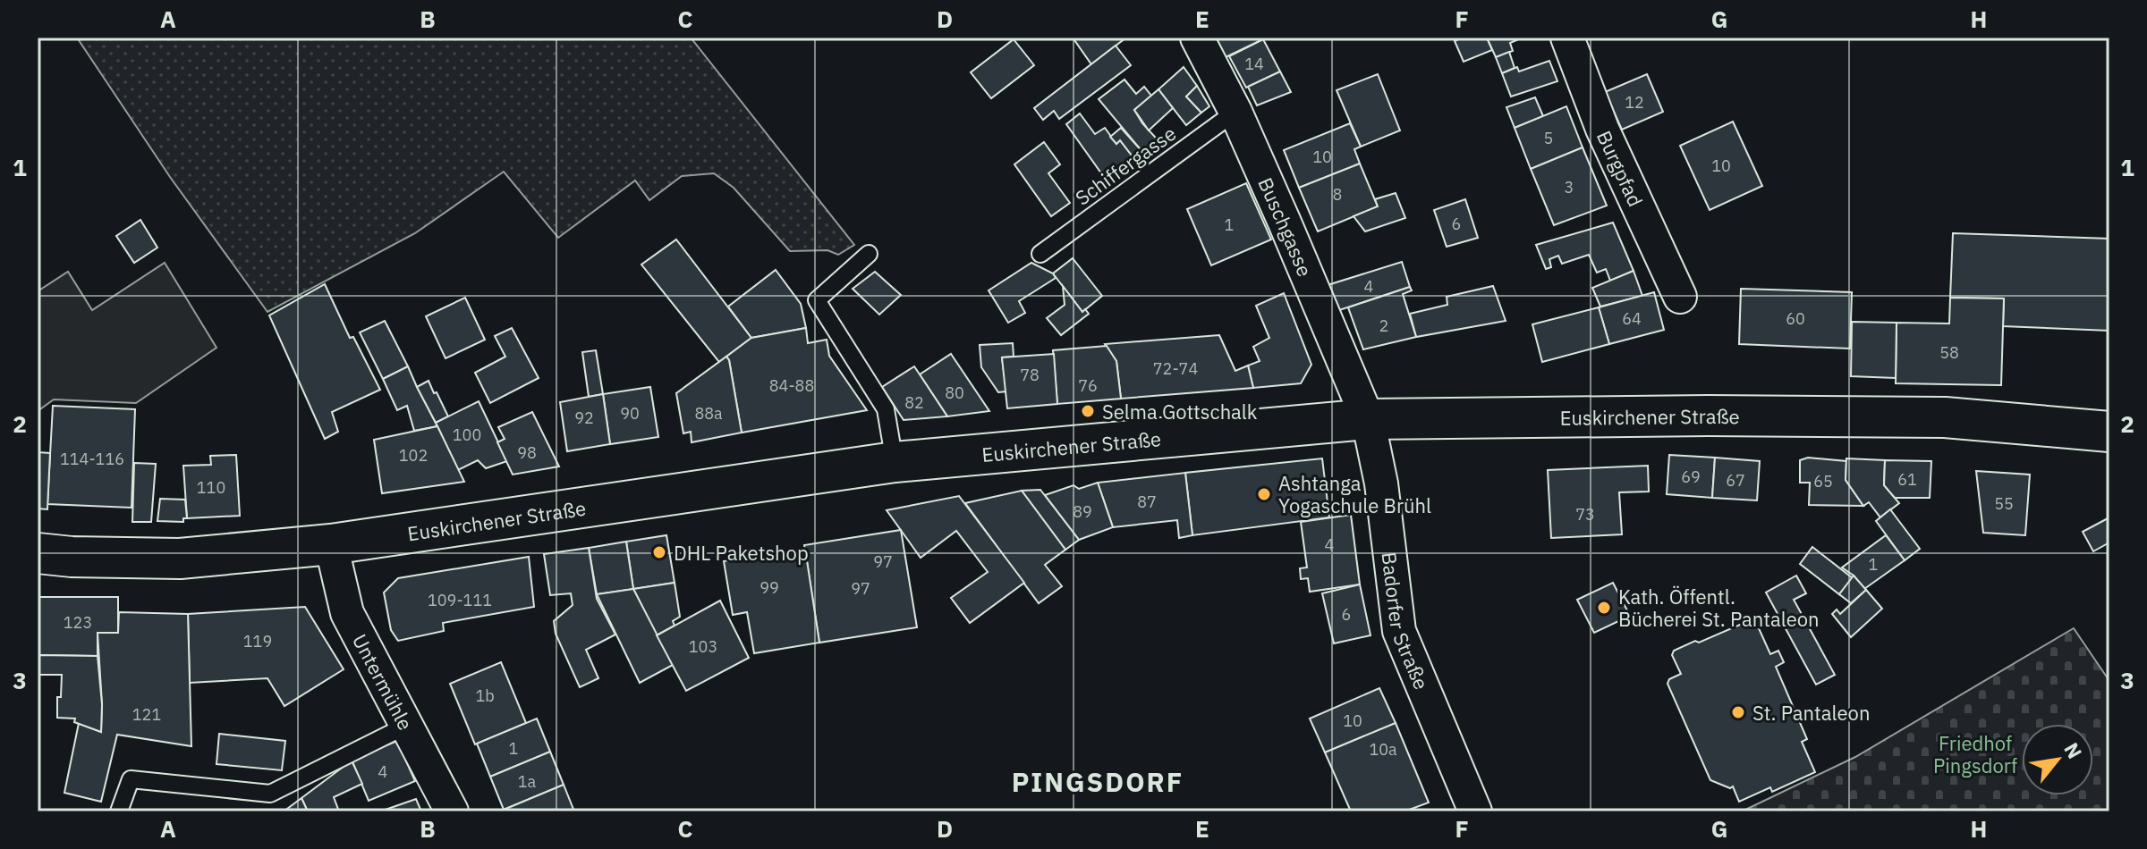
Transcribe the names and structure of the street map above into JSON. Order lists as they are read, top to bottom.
{
  "streets": {
    "main road": ["Euskirchener Straße"],
    "street": [
      "Burgpfad",
      "Buschgasse",
      "Badorfer Straße",
      "Untermühle"
    ],
    "lane": ["Schiffergasse"]
  },
  "crossings": [
    ["Schiffergasse", "Buschgasse"],
    ["Buschgasse", "Euskirchener Straße"],
    ["Buschgasse", "Badorfer Straße"],
    ["Euskirchener Straße", "Badorfer Straße"],
    ["Euskirchener Straße", "Untermühle"]
  ],
  "districts": ["PINGSDORF"],
  "parks": ["Friedhof Pingsdorf"],
  "places": [
    "Selma Gottschalk",
    "Ashtanga Yogaschule Brühl",
    "DHL Paketshop",
    "Kath. Öffentl. Bücherei St. Pantaleon",
    "St. Pantaleon"
  ],
  "house_numbers": [
    "14",
    "12",
    "5",
    "10",
    "10",
    "3",
    "8",
    "6",
    "1",
    "4",
    "64",
    "60",
    "2",
    "58",
    "72-74",
    "78",
    "84-88",
    "76",
    "80",
    "82",
    "90",
    "88a",
    "92",
    "100",
    "98",
    "102",
    "114-116",
    "69",
    "61",
    "67",
    "65",
    "110",
    "87",
    "55",
    "89",
    "73",
    "4",
    "97",
    "1",
    "99",
    "97",
    "109-111",
    "6",
    "123",
    "119",
    "103",
    "1b",
    "121",
    "10",
    "1",
    "10a",
    "4",
    "1a"
  ],
  "north": "top right",
  "grid": {
    "columns": [
      "A",
      "B",
      "C",
      "D",
      "E",
      "F",
      "G",
      "H"
    ],
    "rows": ["1", "2", "3"]
  }
}
